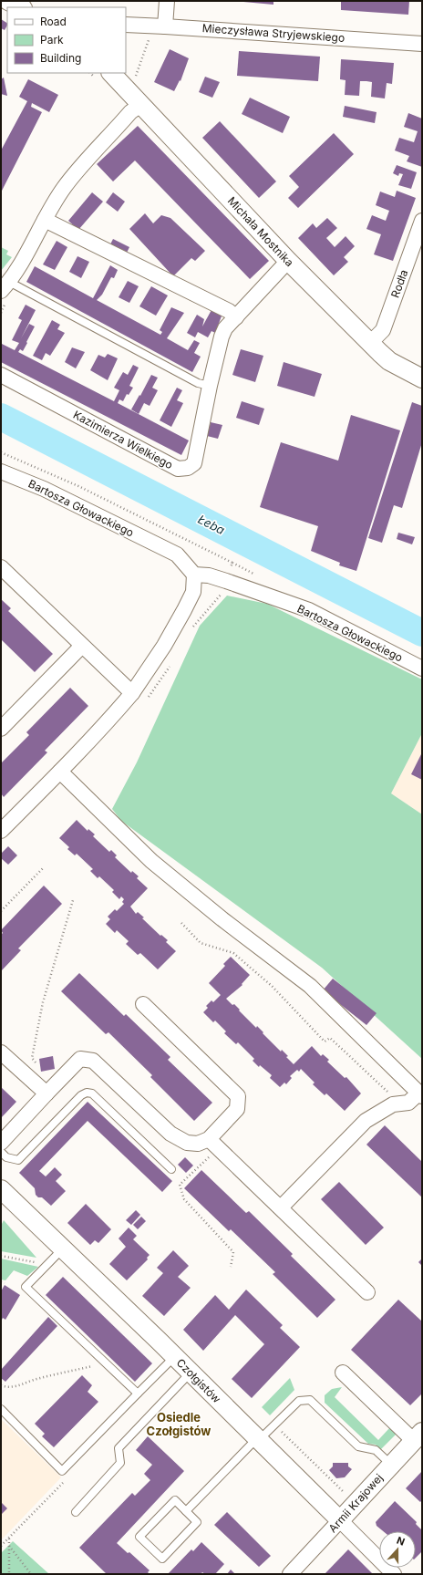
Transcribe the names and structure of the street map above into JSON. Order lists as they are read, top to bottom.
{
  "streets": {
    "street": [
      "Mieczysława Stryjewskiego",
      "Michała Mostnika",
      "Rodła",
      "Kazimierza Wielkiego",
      "Bartosza Głowackiego",
      "Czołgistów",
      "Armii Krajowej"
    ]
  },
  "crossings": [
    ["Michała Mostnika", "Rodła"],
    ["Michała Mostnika", "Kazimierza Wielkiego"],
    ["Czołgistów", "Armii Krajowej"]
  ],
  "districts": ["Osiedle Czołgistów"],
  "water": ["Łeba"],
  "legend": ["Road", "Park", "Building"],
  "north": "top"
}
